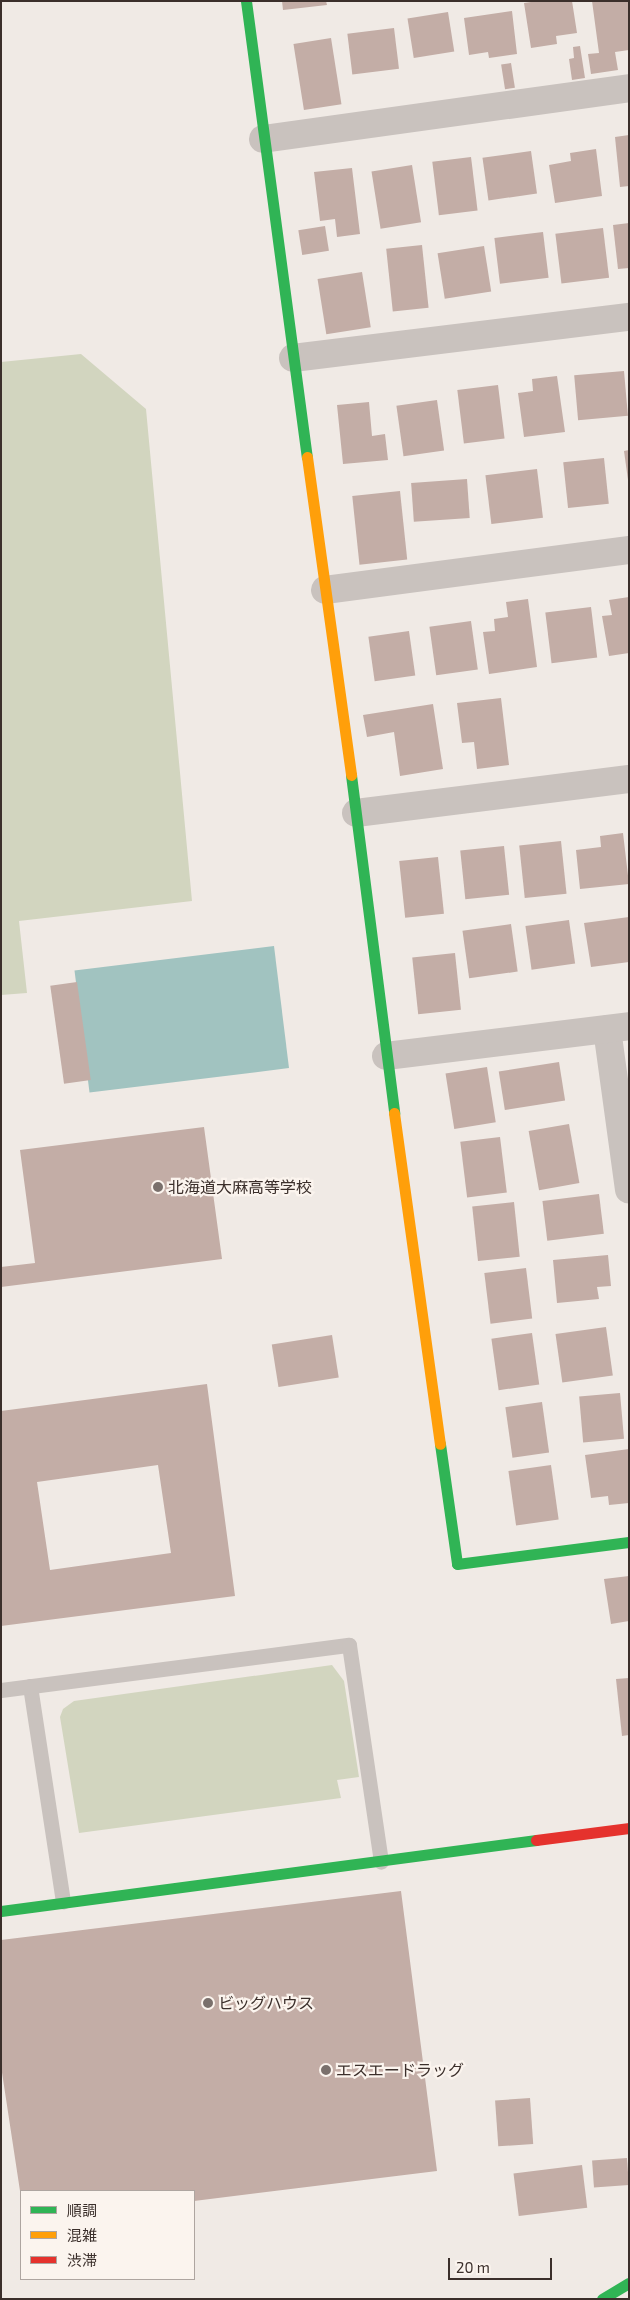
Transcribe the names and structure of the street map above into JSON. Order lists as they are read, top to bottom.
{
  "places": ["北海道大麻高等学校", "ビッグハウス", "エスエードラッグ"],
  "legend": ["順調", "混雑", "渋滞"],
  "scale_bar": "20 m"
}
